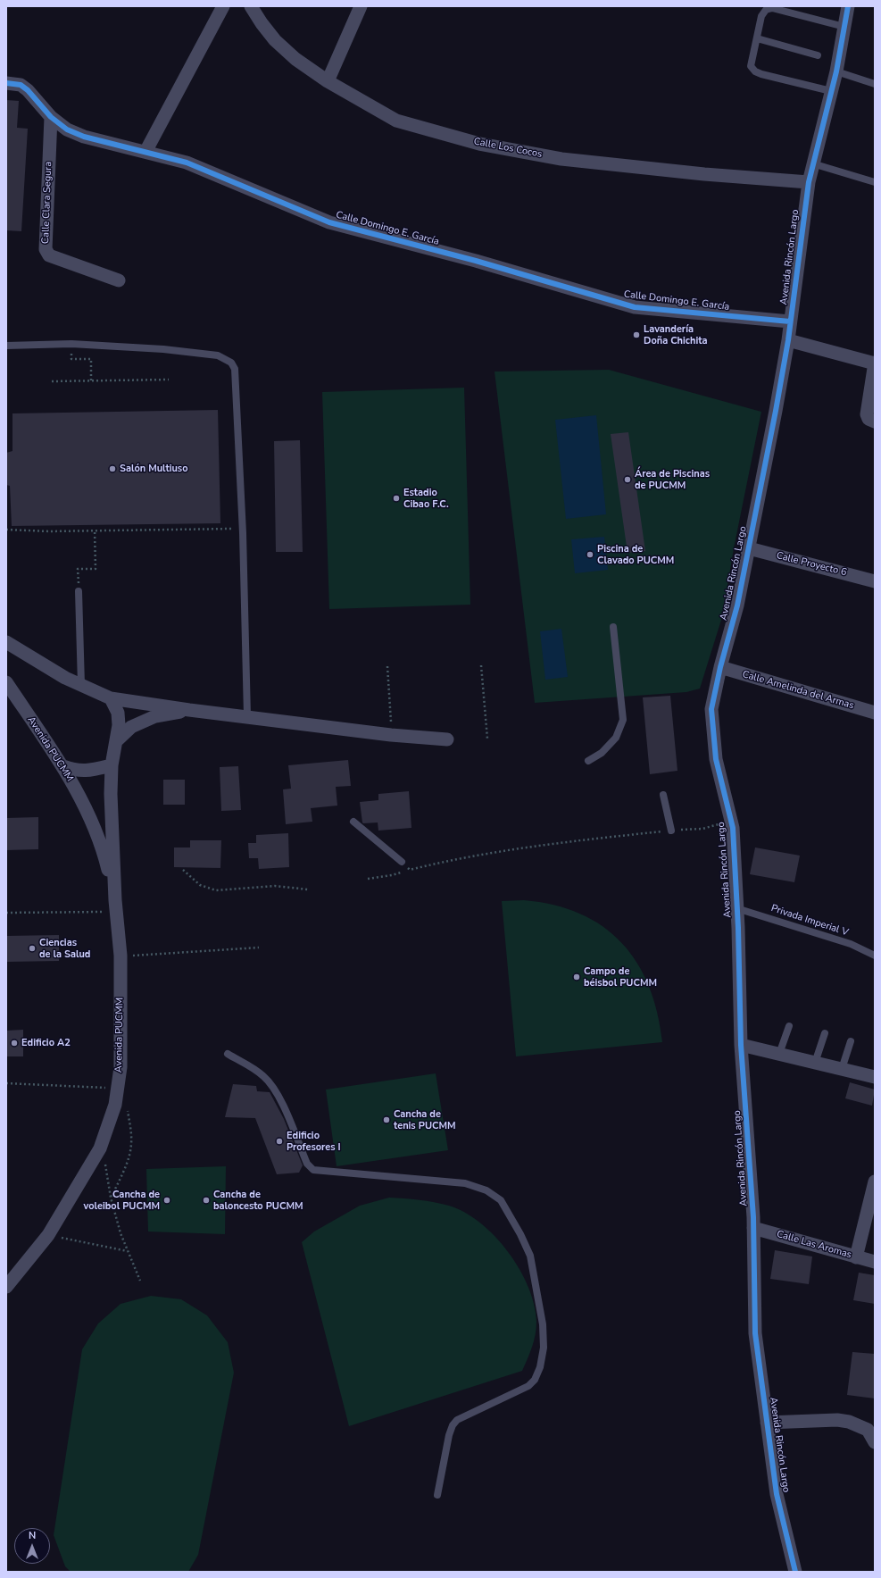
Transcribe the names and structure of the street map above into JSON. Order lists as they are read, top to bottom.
{
  "streets": {
    "street": [
      "Calle Los Cocos",
      "Calle Clara Segura",
      "Calle Domingo E. García",
      "Avenida Rincón Largo",
      "Calle Proyecto 6",
      "Calle Amelinda del Armas",
      "Avenida PUCMM",
      "Calle Las Aromas"
    ],
    "lane": ["Privada Imperial V"]
  },
  "crossings": [
    ["Calle Los Cocos", "Avenida Rincón Largo"],
    ["Calle Clara Segura", "Calle Domingo E. García"],
    ["Calle Domingo E. García", "Avenida Rincón Largo"],
    ["Avenida Rincón Largo", "Calle Proyecto 6"],
    ["Avenida Rincón Largo", "Calle Amelinda del Armas"],
    ["Avenida Rincón Largo", "Privada Imperial V"],
    ["Avenida Rincón Largo", "Calle Las Aromas"]
  ],
  "places": [
    "Lavandería Doña Chichita",
    "Salón Multiuso",
    "Área de Piscinas de PUCMM",
    "Estadio Cibao F.C.",
    "Piscina de Clavado PUCMM",
    "Ciencias de la Salud",
    "Campo de béisbol PUCMM",
    "Edificio A2",
    "Cancha de tenis PUCMM",
    "Edificio Profesores I",
    "Cancha de voleibol PUCMM",
    "Cancha de baloncesto PUCMM"
  ],
  "north": "top"
}
